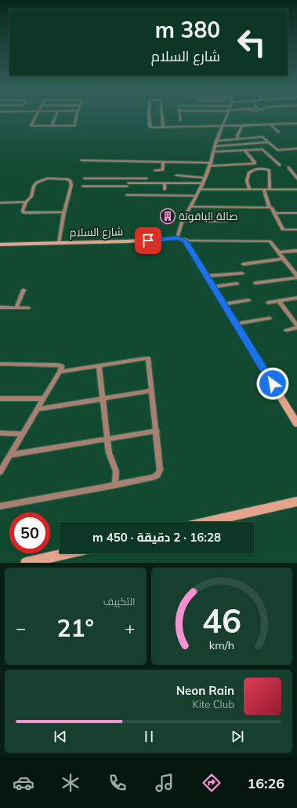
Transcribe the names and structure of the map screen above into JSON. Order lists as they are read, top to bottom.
{
  "streets": {
    "main road": ["شارع السلام"]
  },
  "places": {
    "building": ["صالة الياقوتة"]
  },
  "page": {
    "turn": ["380 m", "شارع السلام"],
    "limit": "50",
    "trip": "16:28 · 2 دقيقة · 450 m",
    "tile": "التكييف",
    "heat": ["−", "21°", "+"],
    "song": ["Neon Rain", "Kite Club"],
    "tabs": "16:26",
    "gauge": ["46", "km/h"]
  }
}
